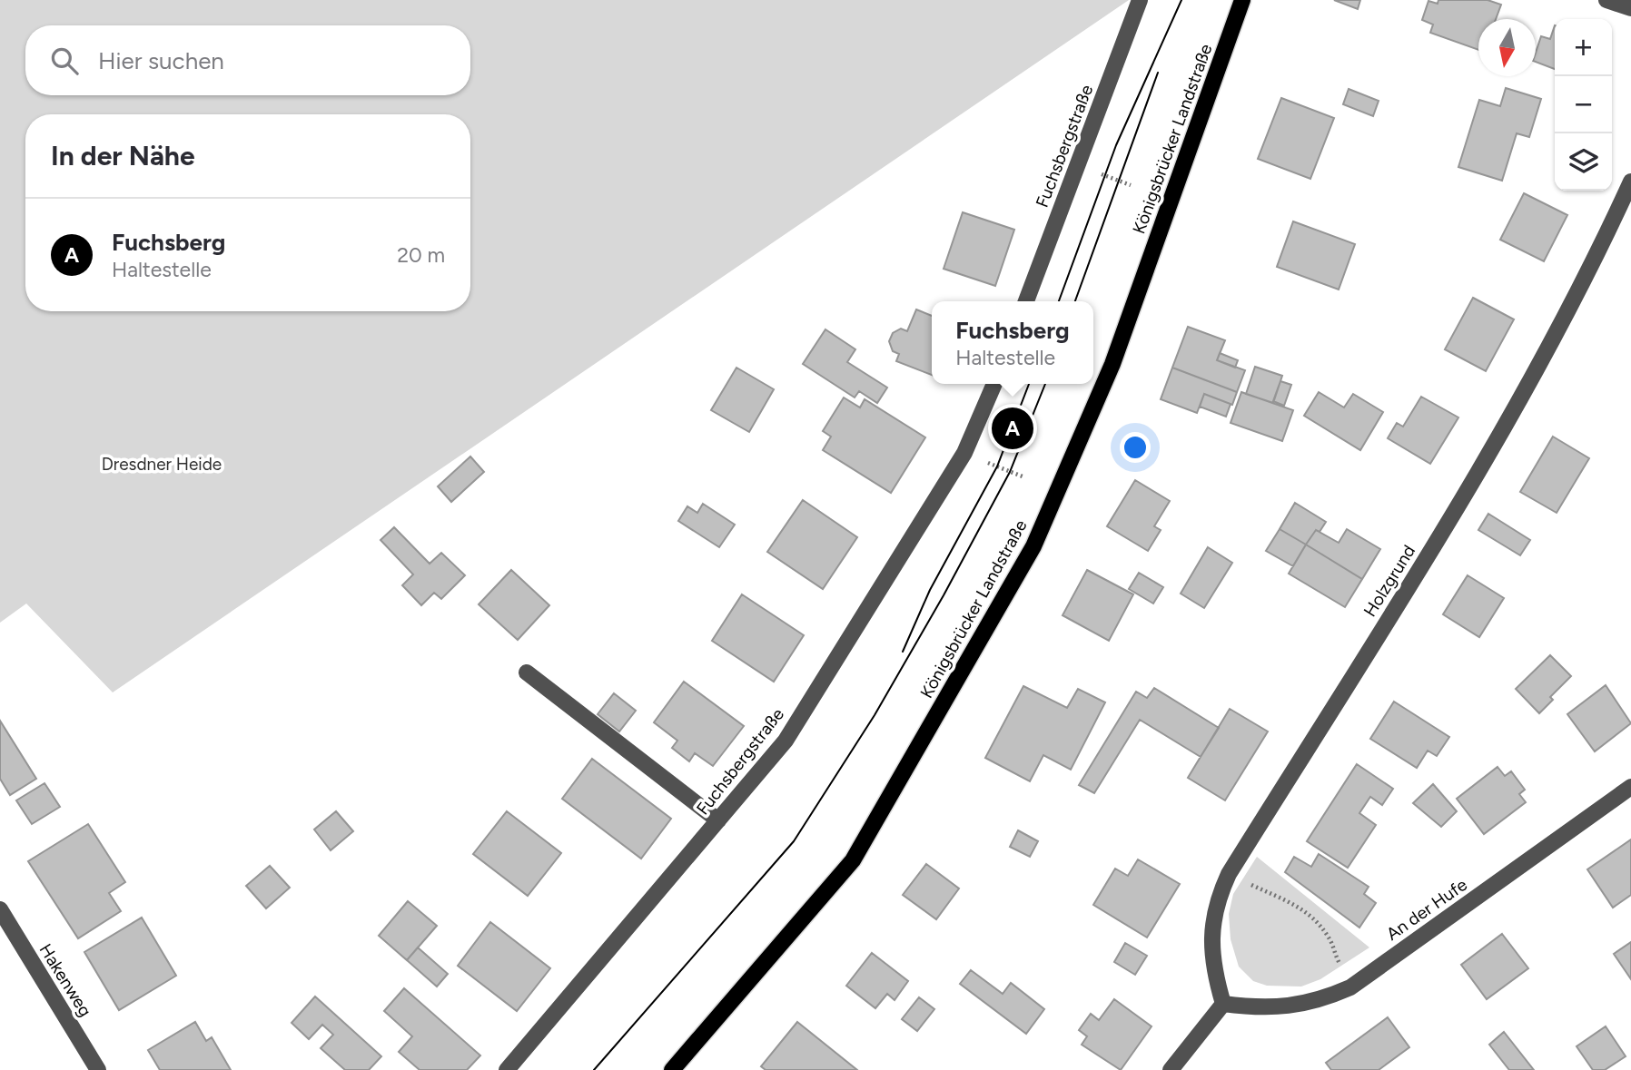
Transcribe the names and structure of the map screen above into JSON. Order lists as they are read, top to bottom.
{
  "streets": {
    "main road": ["Königsbrücker Landstraße"],
    "street": [
      "Fuchsbergstraße",
      "Holzgrund",
      "An der Hufe",
      "Hakenweg"
    ]
  },
  "crossings": [
    ["Holzgrund", "An der Hufe"]
  ],
  "parks": ["Dresdner Heide"],
  "north": "bottom",
  "page": {
    "map_buttons": ["+", "−"],
    "search": "Hier suchen",
    "heading": "In der Nähe",
    "list": [
      {
        "mark": "A",
        "name": "Fuchsberg",
        "note": "Haltestelle",
        "value": "20 m"
      }
    ],
    "popup": ["Fuchsberg", "Haltestelle"],
    "pins": "A"
  }
}
